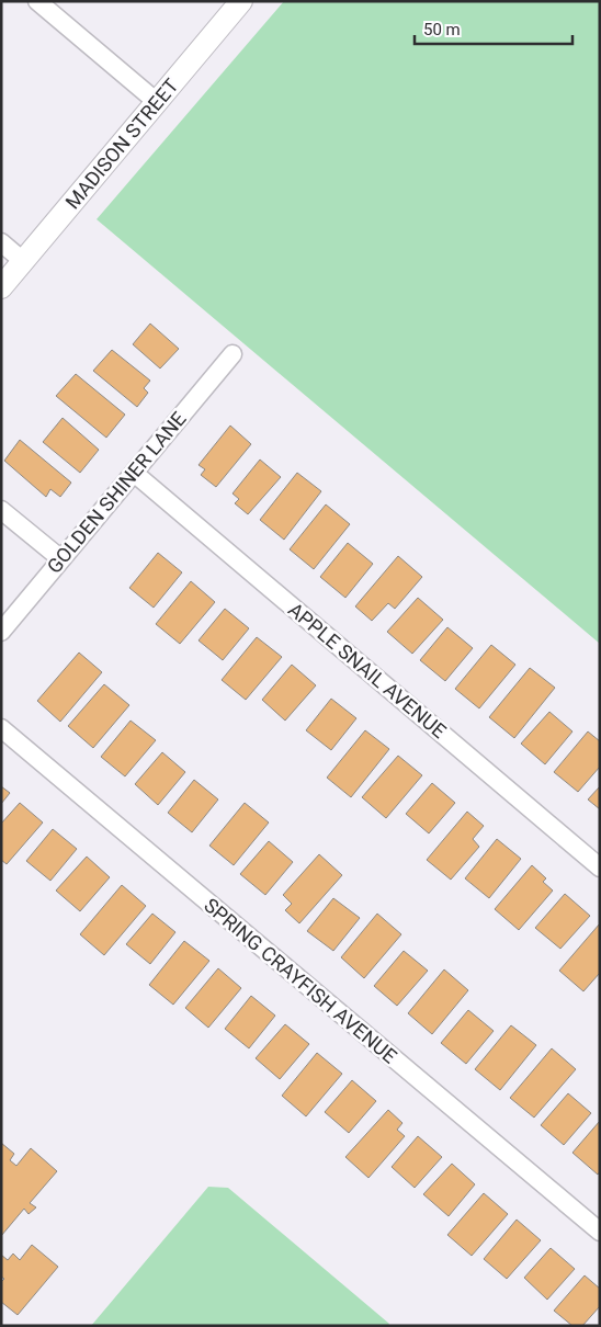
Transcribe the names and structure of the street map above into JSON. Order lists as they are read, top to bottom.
{
  "streets": {
    "street": [
      "MADISON STREET",
      "GOLDEN SHINER LANE",
      "APPLE SNAIL AVENUE",
      "SPRING CRAYFISH AVENUE"
    ]
  },
  "crossings": [
    ["GOLDEN SHINER LANE", "APPLE SNAIL AVENUE"]
  ],
  "scale_bar": "50 m"
}
